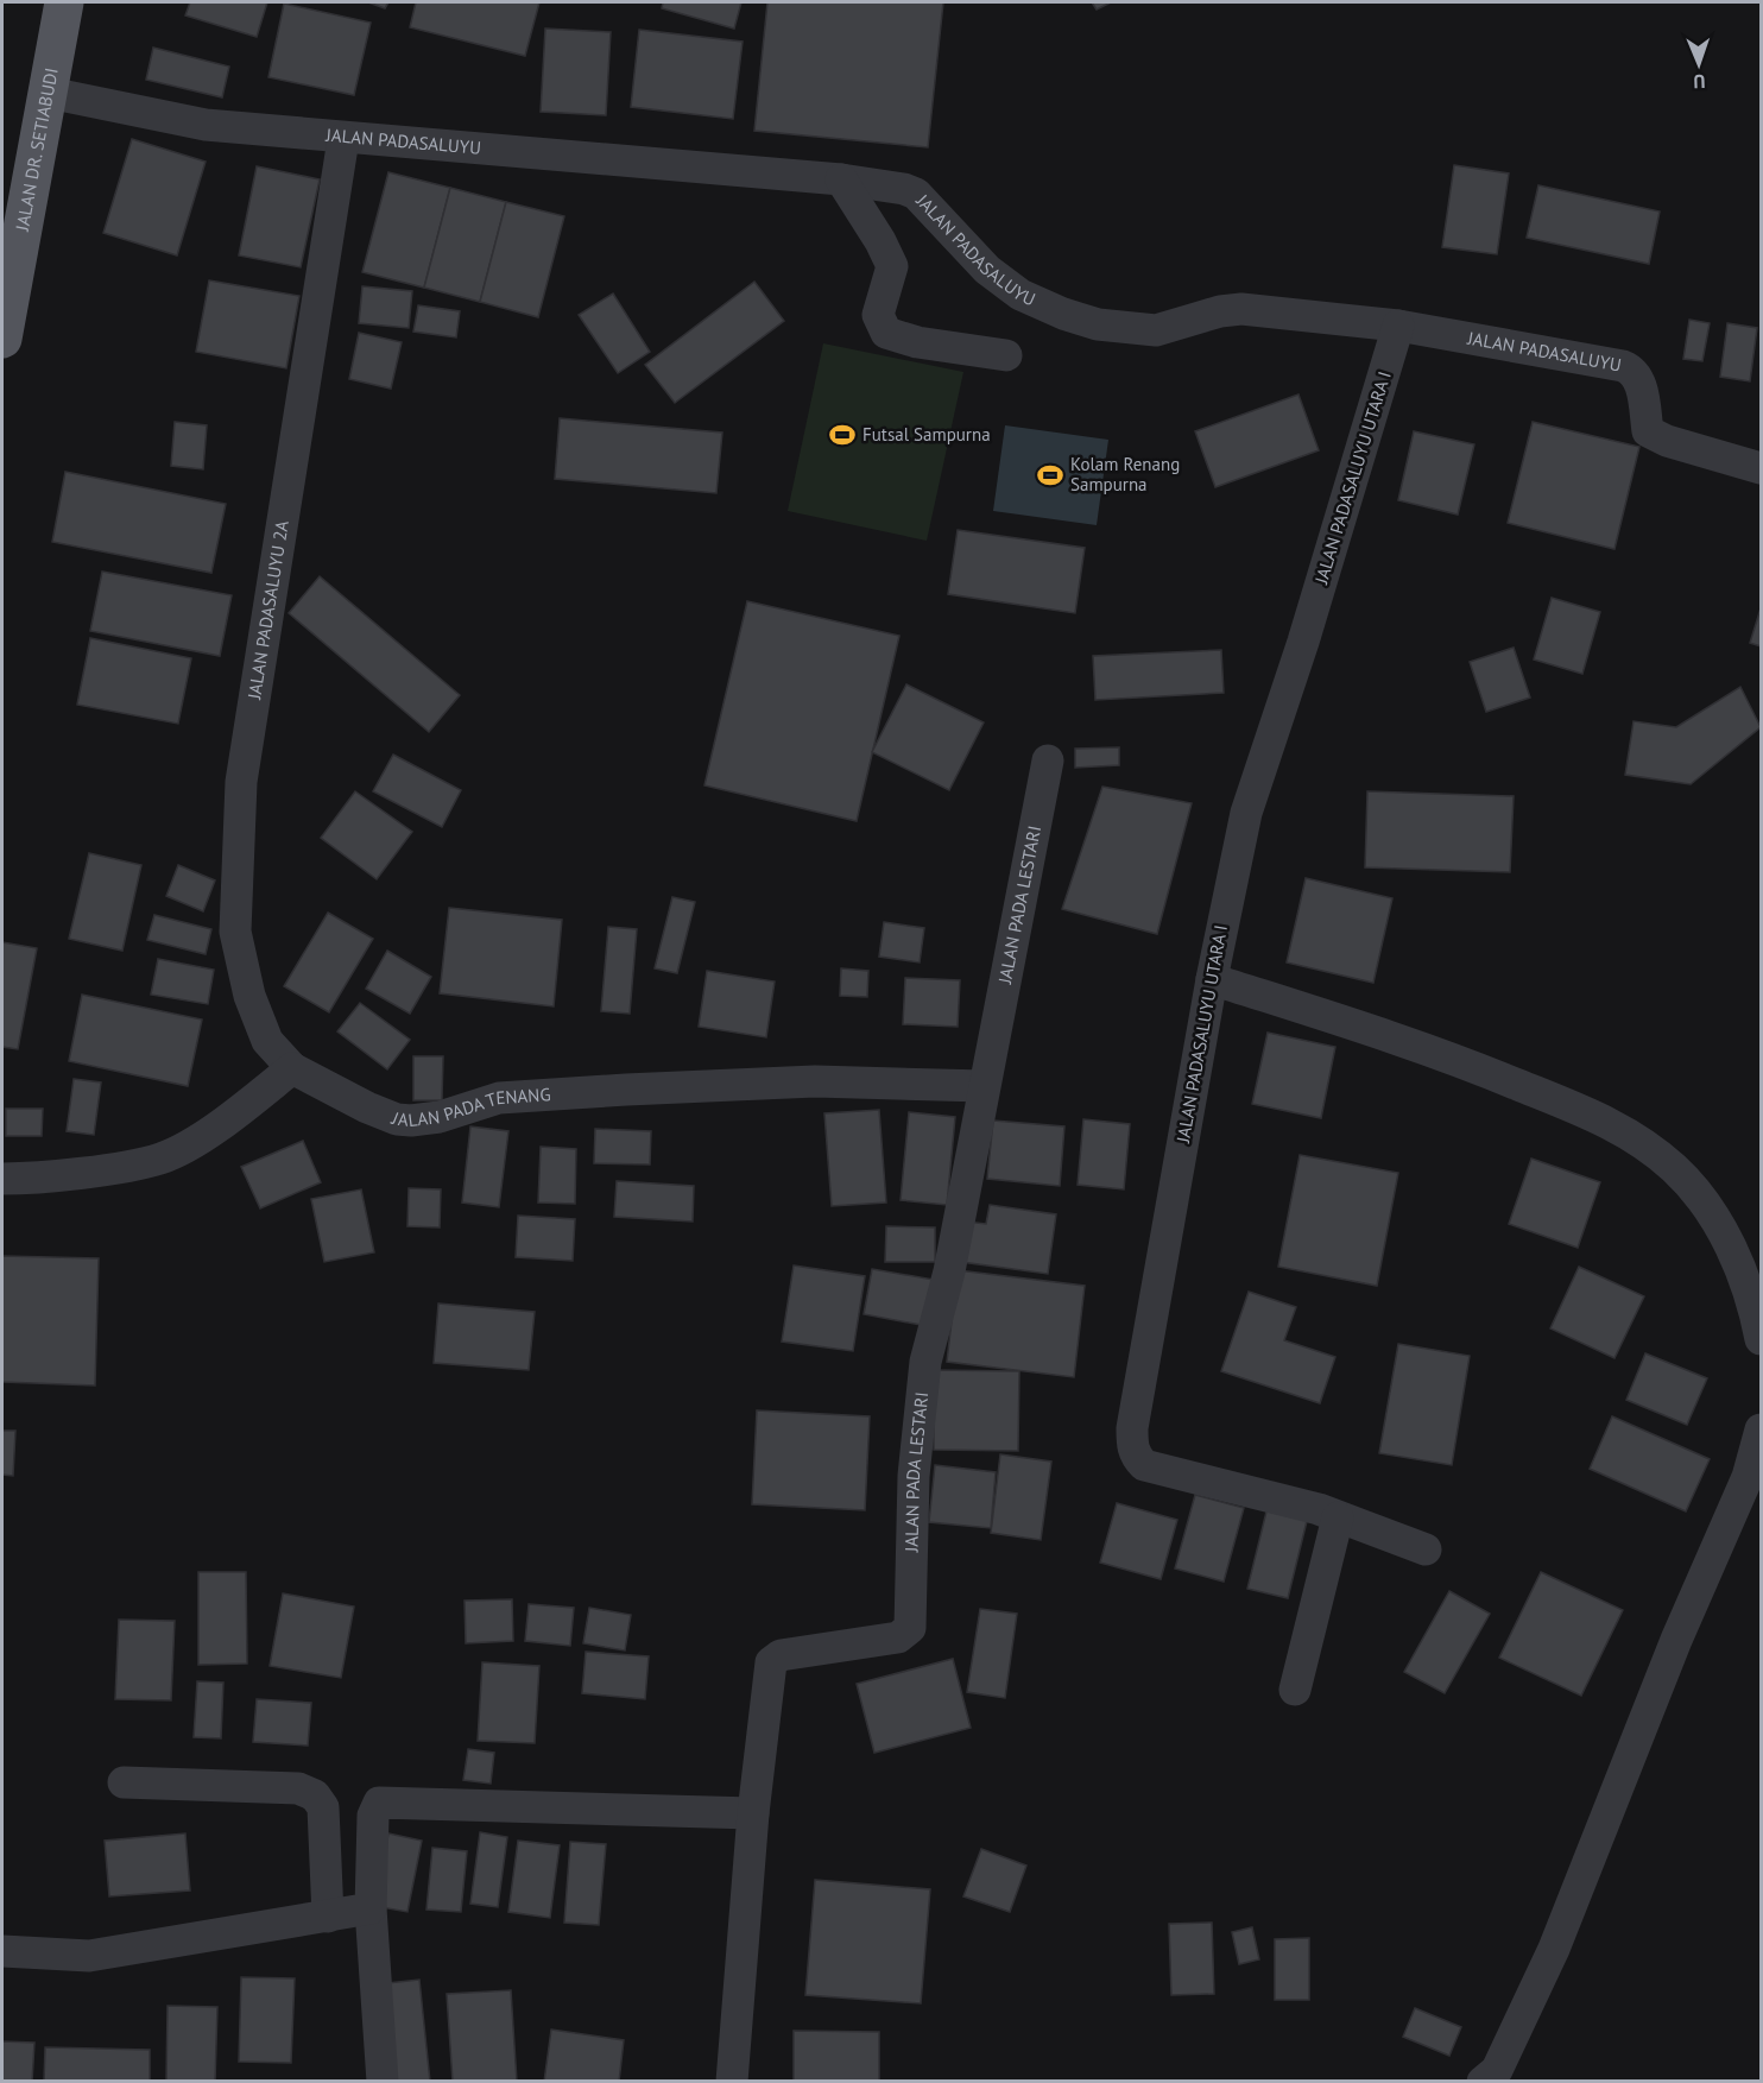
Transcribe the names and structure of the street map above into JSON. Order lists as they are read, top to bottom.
{
  "streets": {
    "main road": ["JALAN DR. SETIABUDI"],
    "street": [
      "JALAN PADASALUYU",
      "JALAN PADASALUYU UTARA I",
      "JALAN PADASALUYU 2A",
      "JALAN PADA LESTARI",
      "JALAN PADA TENANG"
    ]
  },
  "crossings": [
    ["JALAN PADASALUYU", "JALAN DR. SETIABUDI"],
    ["JALAN PADASALUYU", "JALAN PADASALUYU UTARA I"],
    ["JALAN PADASALUYU", "JALAN PADASALUYU 2A"],
    ["JALAN PADASALUYU 2A", "JALAN PADA TENANG"],
    ["JALAN PADA LESTARI", "JALAN PADA TENANG"]
  ],
  "places": {
    "sports": ["Futsal Sampurna", "Kolam Renang Sampurna"]
  },
  "north": "bottom"
}
